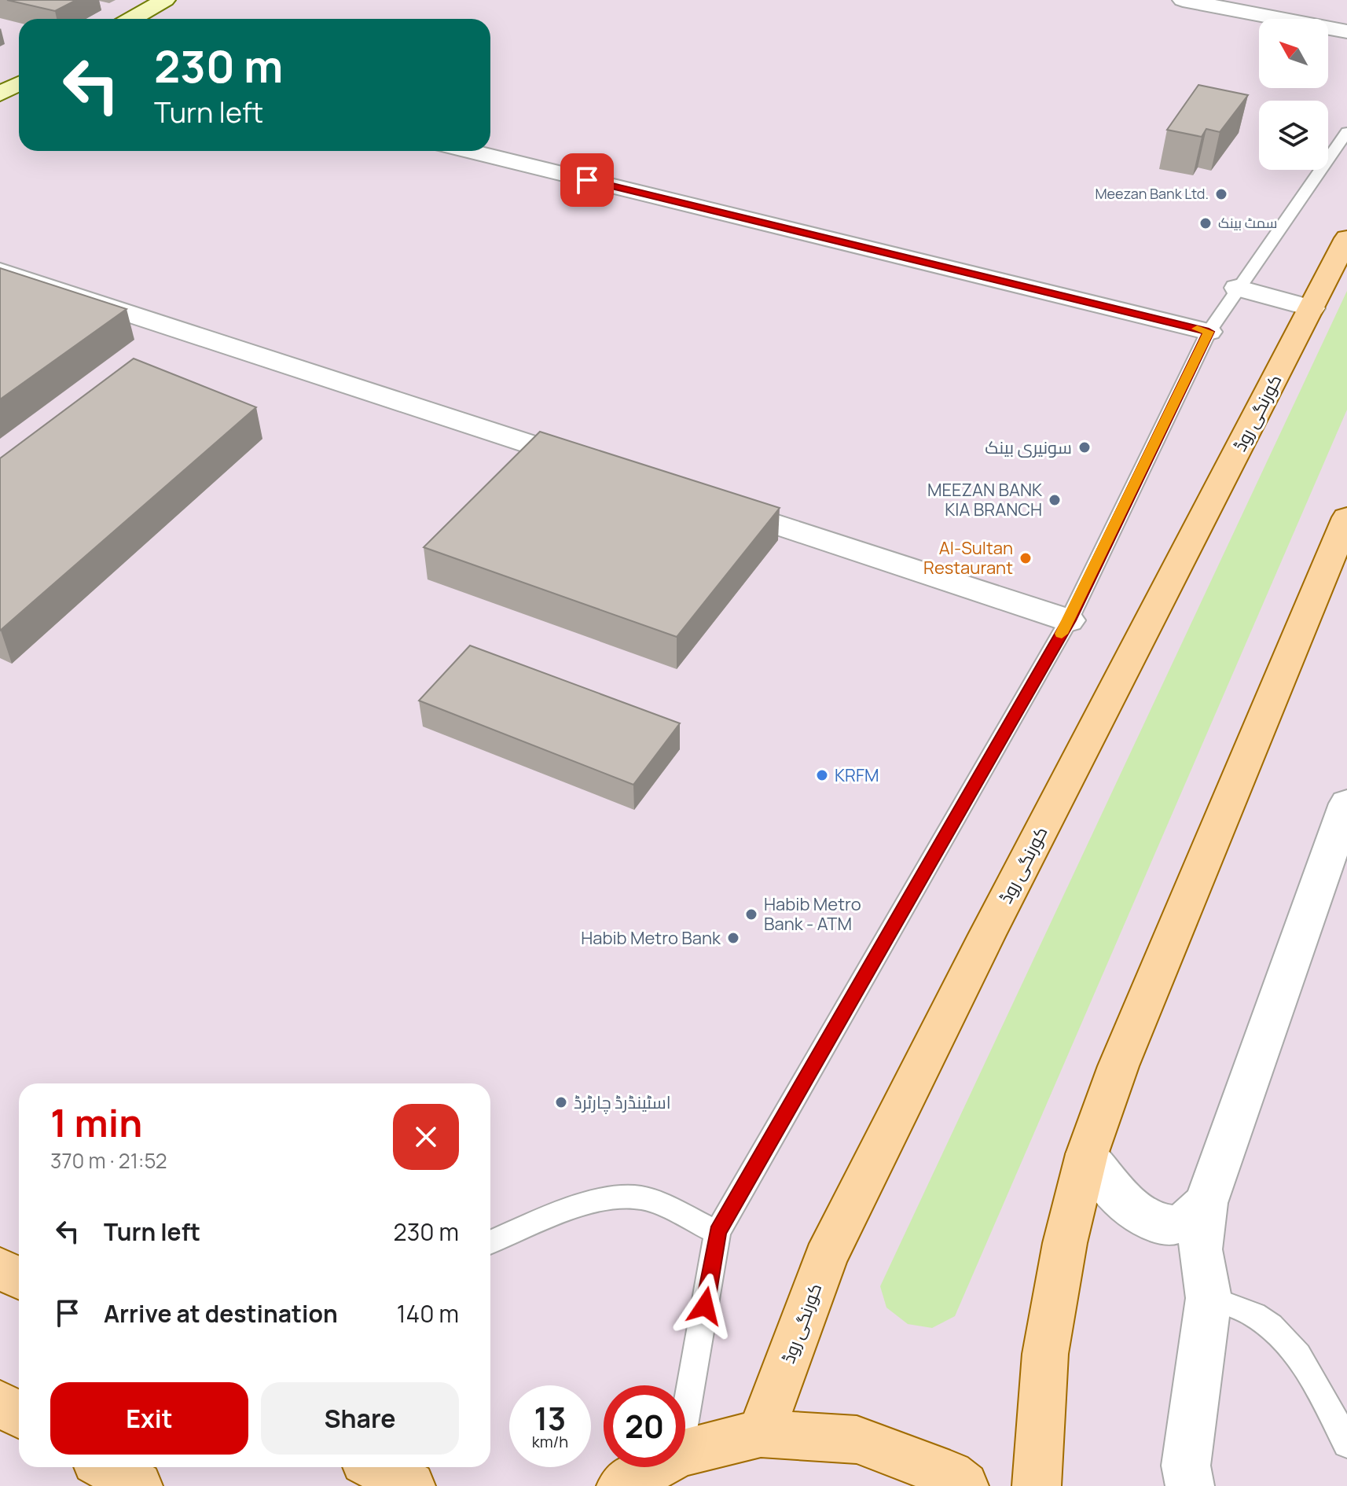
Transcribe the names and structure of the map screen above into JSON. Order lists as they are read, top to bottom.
{
  "streets": {
    "main road": ["کورنگی روڈ"]
  },
  "places": [
    "Meezan Bank Ltd.",
    "سمٹ بینک",
    "سونیری بینک",
    "MEEZAN BANK KIA BRANCH",
    "Al-Sultan Restaurant",
    "KRFM",
    "Habib Metro Bank - ATM",
    "Habib Metro Bank",
    "اسٹینڈرڈ چارٹرڈ"
  ],
  "north": "top left",
  "page": {
    "turn": ["230 m", "Turn left"],
    "heading": ["1 min", "370 m · 21:52"],
    "list": [
      {
        "name": "Turn left",
        "value": "230 m"
      },
      {
        "name": "Arrive at destination",
        "value": "140 m"
      }
    ],
    "buttons": ["Exit", "Share"],
    "speed": "13 km/h",
    "limit": "20"
  }
}
